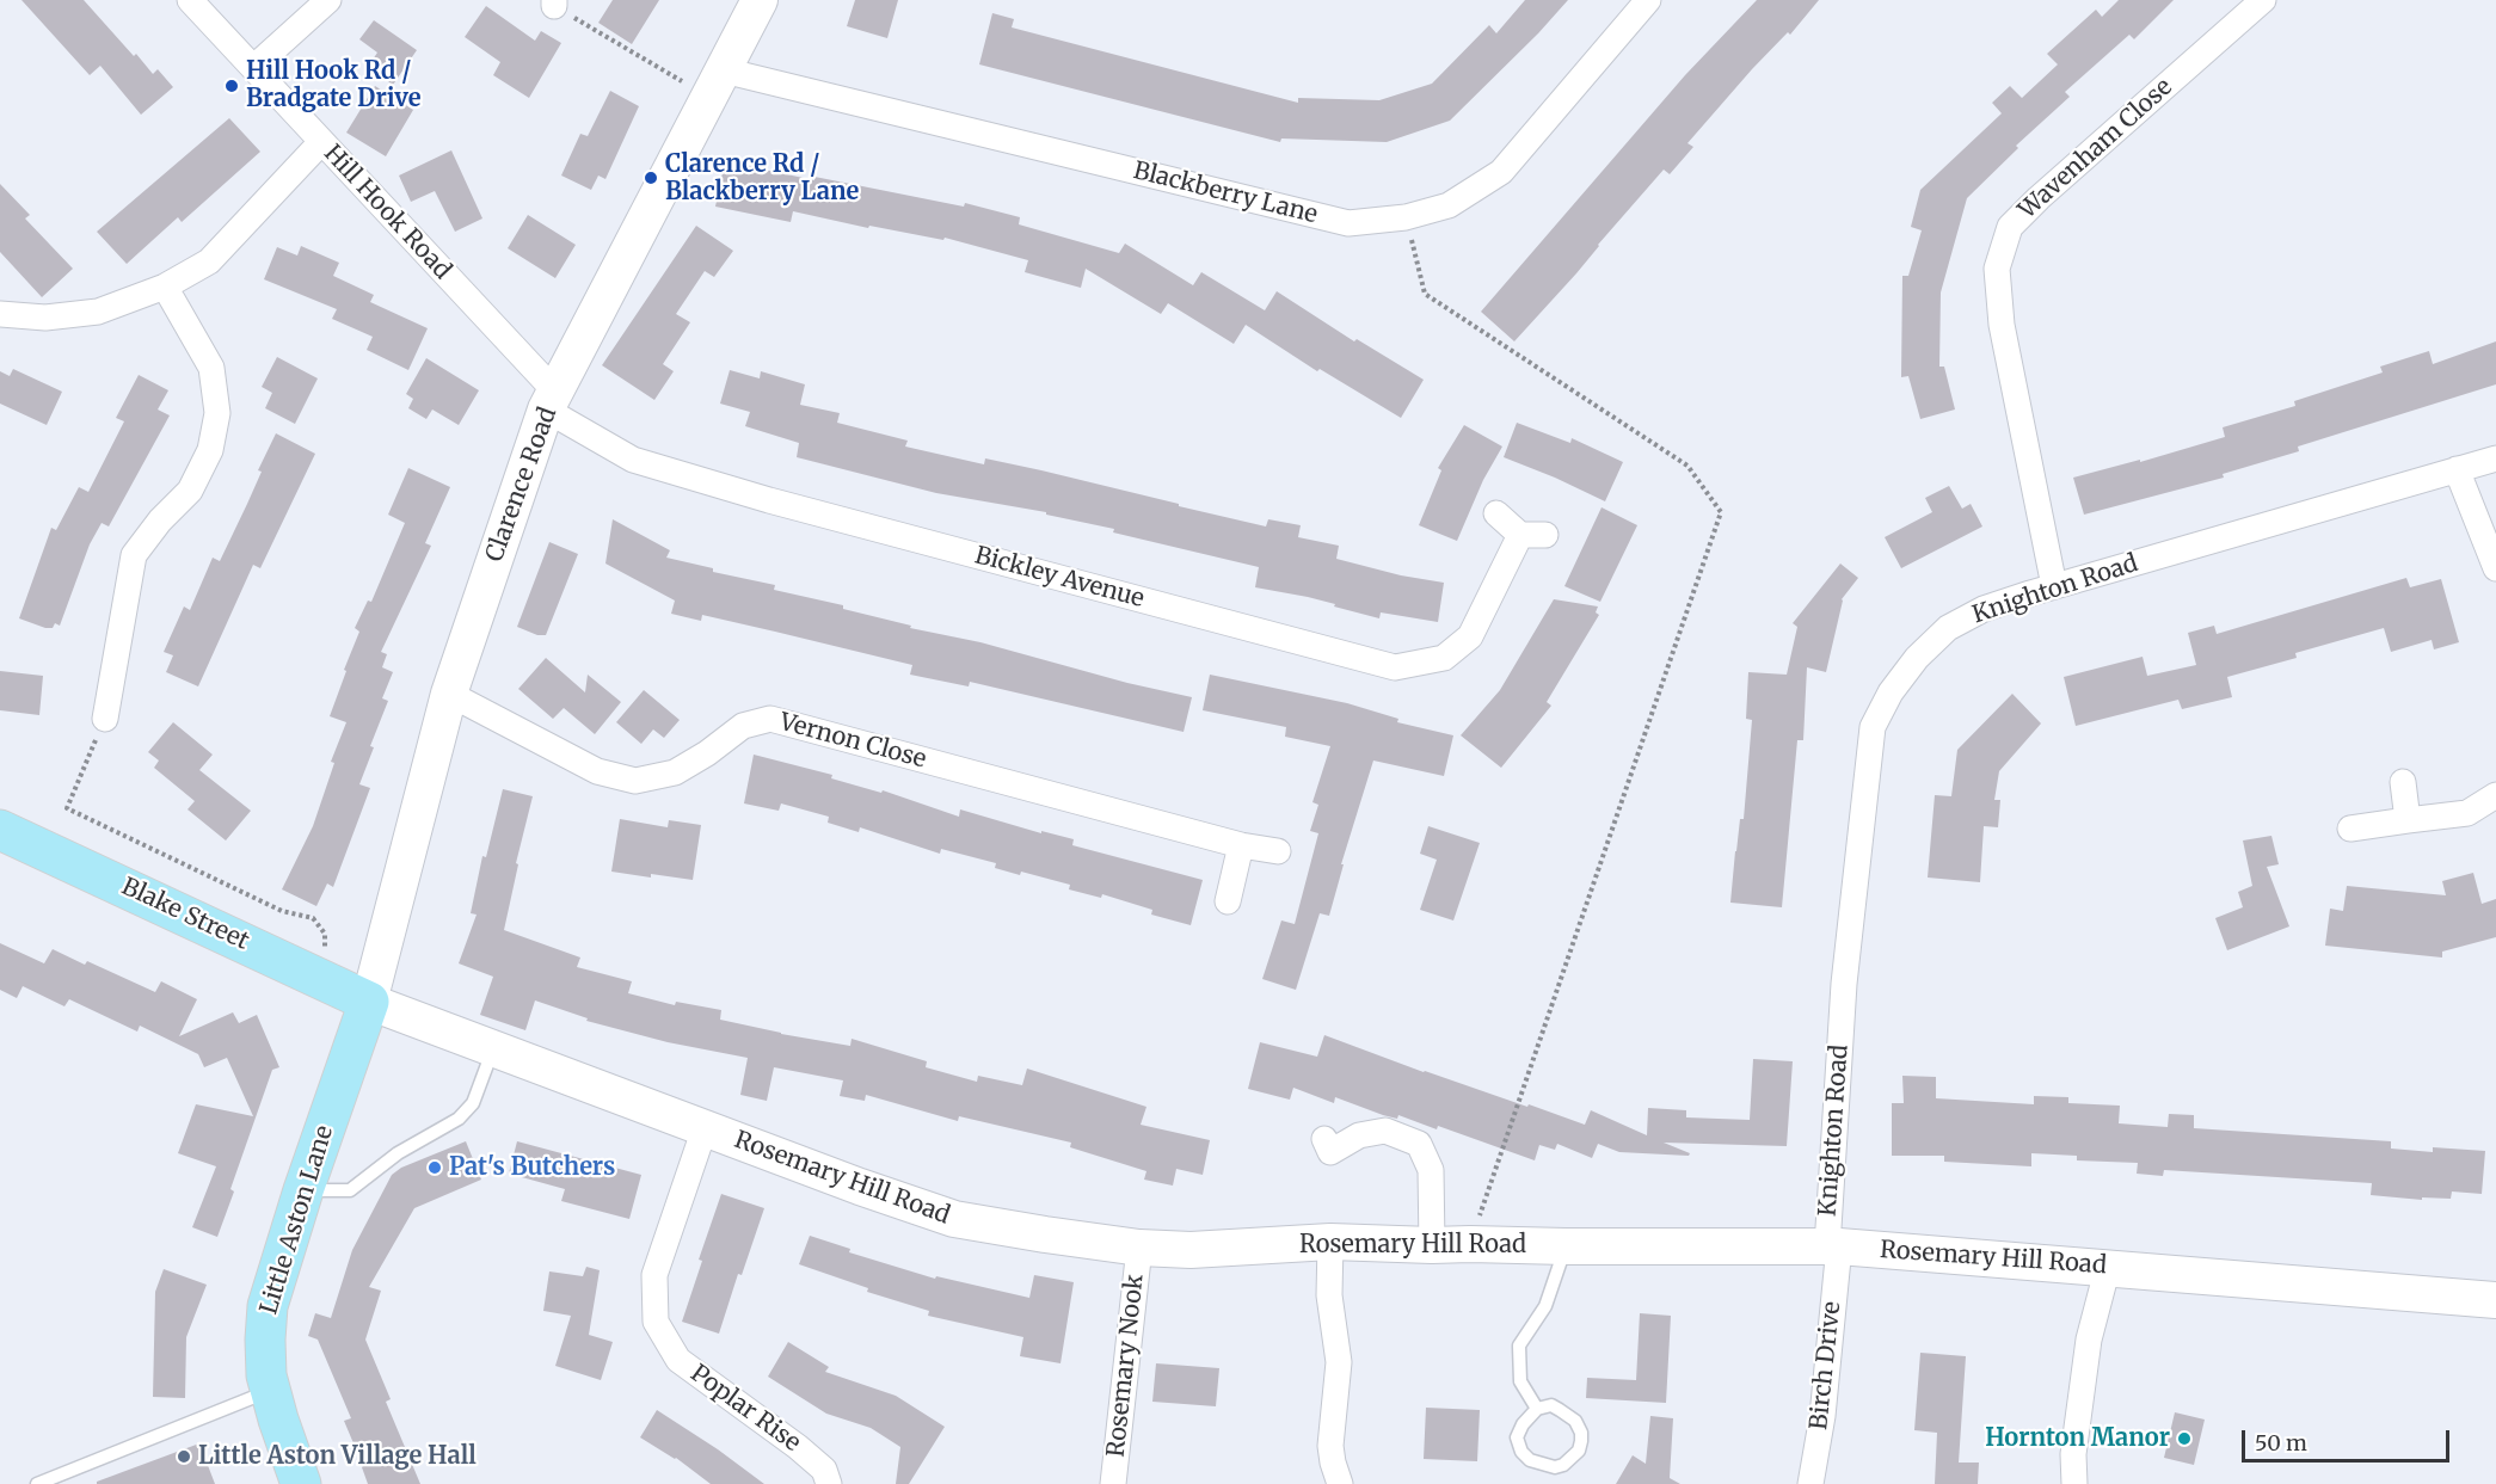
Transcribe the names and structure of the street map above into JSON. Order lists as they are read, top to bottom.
{
  "streets": {
    "main road": [
      "Clarence Road",
      "Blake Street",
      "Rosemary Hill Road",
      "Little Aston Lane"
    ],
    "street": [
      "Wavenham Close",
      "Blackberry Lane",
      "Hill Hook Road",
      "Bickley Avenue",
      "Knighton Road",
      "Vernon Close",
      "Rosemary Nook",
      "Birch Drive",
      "Poplar Rise"
    ]
  },
  "crossings": [
    ["Wavenham Close", "Knighton Road"],
    ["Blackberry Lane", "Clarence Road"],
    ["Hill Hook Road", "Clarence Road"],
    ["Hill Hook Road", "Bickley Avenue"],
    ["Clarence Road", "Bickley Avenue"],
    ["Clarence Road", "Vernon Close"],
    ["Clarence Road", "Blake Street"],
    ["Clarence Road", "Rosemary Hill Road"],
    ["Clarence Road", "Little Aston Lane"],
    ["Knighton Road", "Rosemary Hill Road"],
    ["Knighton Road", "Birch Drive"],
    ["Blake Street", "Rosemary Hill Road"],
    ["Blake Street", "Little Aston Lane"],
    ["Rosemary Hill Road", "Little Aston Lane"],
    ["Rosemary Hill Road", "Rosemary Nook"],
    ["Rosemary Hill Road", "Birch Drive"],
    ["Rosemary Hill Road", "Poplar Rise"]
  ],
  "places": [
    "Hill Hook Rd / Bradgate Drive",
    "Clarence Rd / Blackberry Lane",
    "Pat's Butchers",
    "Hornton Manor",
    "Little Aston Village Hall"
  ],
  "scale_bar": "50 m"
}
